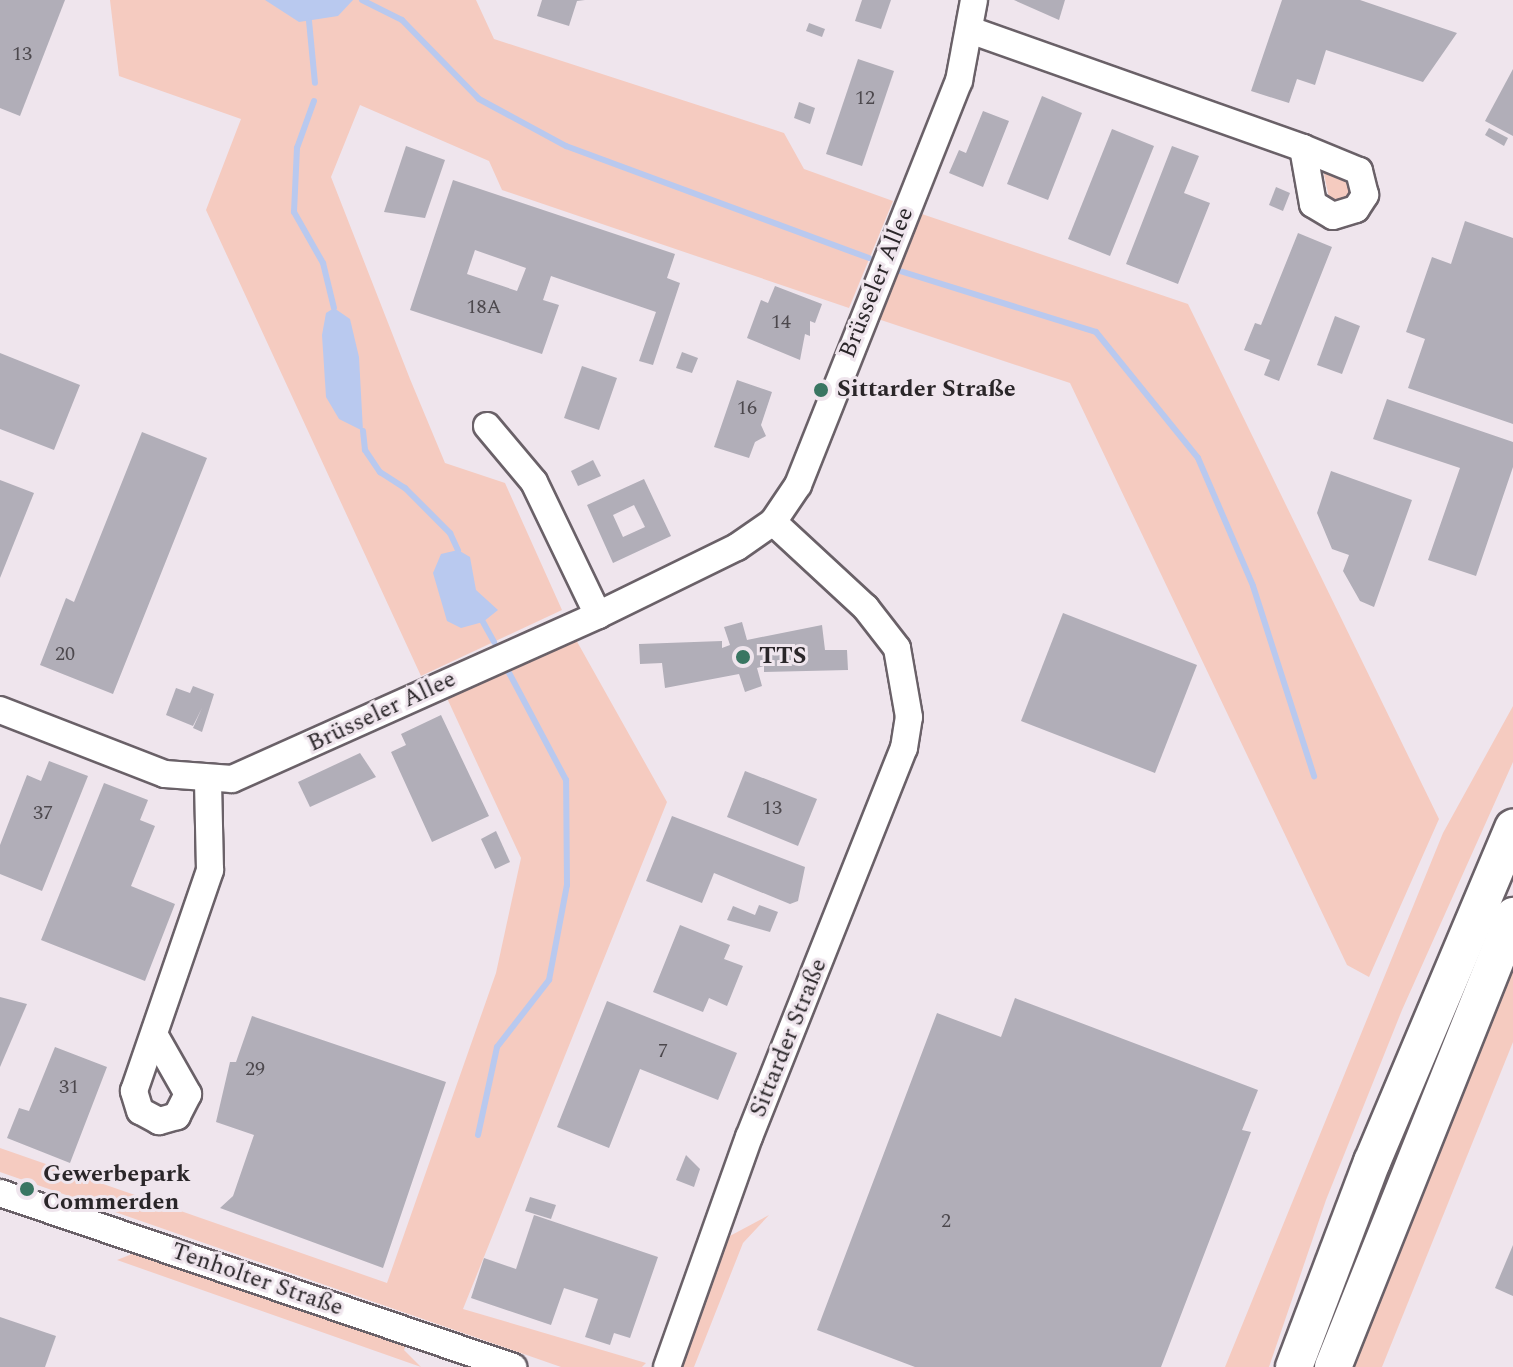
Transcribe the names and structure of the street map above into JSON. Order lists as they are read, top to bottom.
{
  "streets": {
    "street": ["Brüsseler Allee", "Sittarder Straße", "Tenholter Straße"]
  },
  "crossings": [
    ["Brüsseler Allee", "Sittarder Straße"]
  ],
  "places": ["Sittarder Straße", "TTS", "Gewerbepark Commerden"],
  "house_numbers": [
    "13",
    "12",
    "18A",
    "14",
    "16",
    "20",
    "13",
    "37",
    "7",
    "29",
    "31",
    "2"
  ]
}
